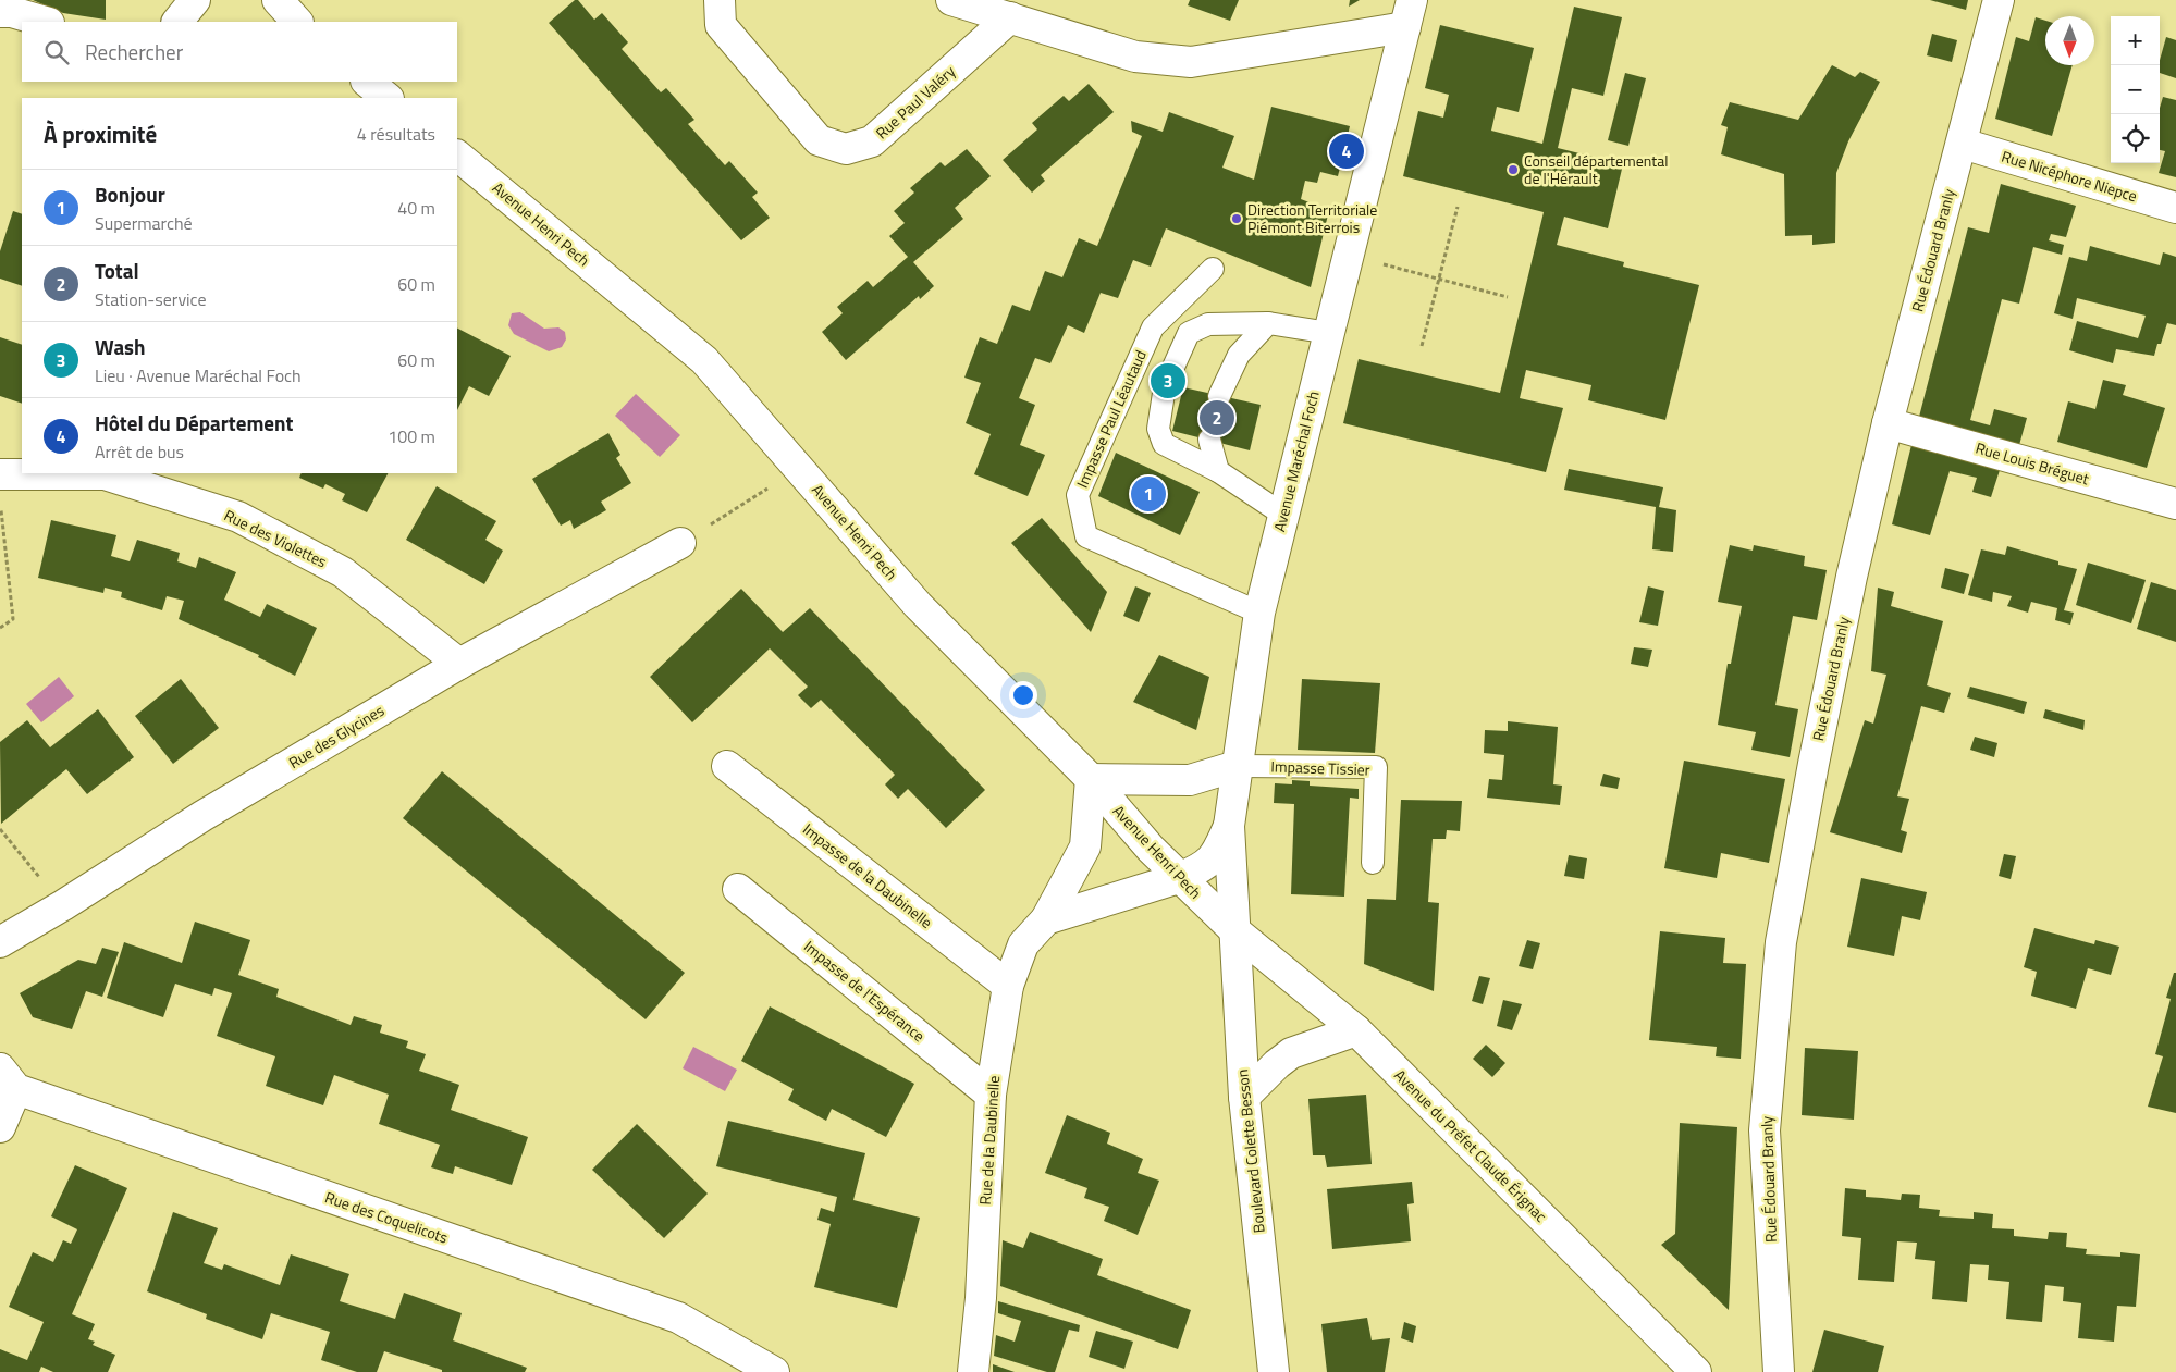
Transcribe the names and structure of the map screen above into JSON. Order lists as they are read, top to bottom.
{
  "streets": {
    "street": [
      "Rue Paul Valéry",
      "Rue Nicéphore Niepce",
      "Avenue Henri Pech",
      "Rue Édouard Branly",
      "Avenue Maréchal Foch",
      "Rue Louis Bréguet",
      "Rue des Violettes",
      "Rue des Glycines",
      "Impasse de la Daubinelle",
      "Impasse de l'Espérance",
      "Rue de la Daubinelle",
      "Avenue du Préfet Claude Érignac",
      "Boulevard Colette Besson",
      "Rue des Coquelicots"
    ],
    "lane": ["Impasse Paul Léautaud", "Impasse Tissier"]
  },
  "crossings": [
    ["Rue Nicéphore Niepce", "Rue Édouard Branly"],
    ["Avenue Henri Pech", "Avenue Maréchal Foch"],
    ["Avenue Henri Pech", "Rue de la Daubinelle"],
    ["Avenue Henri Pech", "Avenue du Préfet Claude Érignac"],
    ["Avenue Henri Pech", "Boulevard Colette Besson"],
    ["Rue Édouard Branly", "Rue Louis Bréguet"],
    ["Impasse Paul Léautaud", "Avenue Maréchal Foch"],
    ["Avenue Maréchal Foch", "Impasse Tissier"],
    ["Avenue Maréchal Foch", "Avenue du Préfet Claude Érignac"],
    ["Avenue Maréchal Foch", "Boulevard Colette Besson"],
    ["Rue des Violettes", "Rue des Glycines"],
    ["Impasse de la Daubinelle", "Rue de la Daubinelle"],
    ["Impasse de l'Espérance", "Rue de la Daubinelle"],
    ["Avenue du Préfet Claude Érignac", "Boulevard Colette Besson"]
  ],
  "places": ["Conseil départemental de l'Hérault", "Direction Territoriale Piémont Biterrois"],
  "north": "bottom",
  "page": {
    "map_buttons": ["+", "−"],
    "search": "Rechercher",
    "heading": ["À proximité", "4 résultats"],
    "pins": [
      "4",
      "3",
      "2",
      "1"
    ],
    "list": [
      {
        "mark": "1",
        "name": "Bonjour",
        "note": "Supermarché",
        "value": "40 m"
      },
      {
        "mark": "2",
        "name": "Total",
        "note": "Station-service",
        "value": "60 m"
      },
      {
        "mark": "3",
        "name": "Wash",
        "note": "Lieu · Avenue Maréchal Foch",
        "value": "60 m"
      },
      {
        "mark": "4",
        "name": "Hôtel du Département",
        "note": "Arrêt de bus",
        "value": "100 m"
      }
    ]
  }
}
